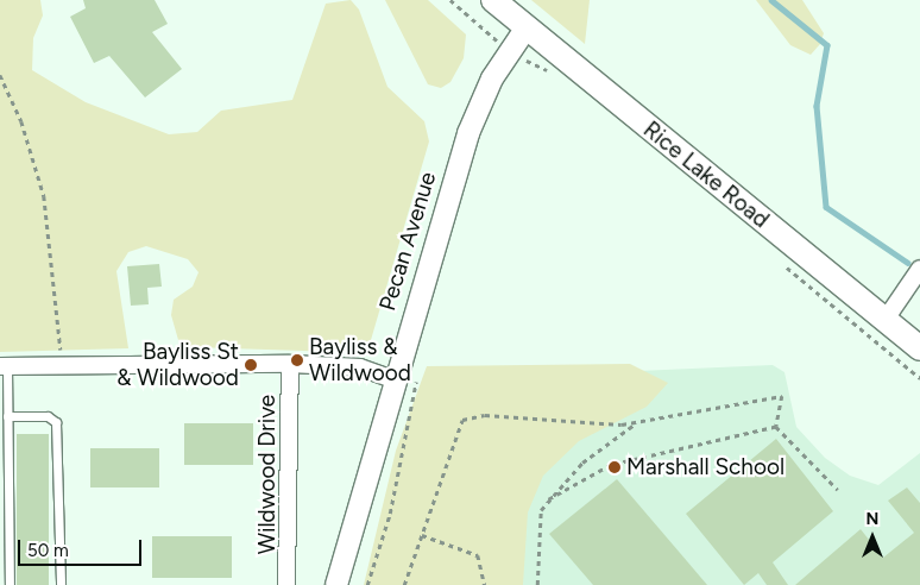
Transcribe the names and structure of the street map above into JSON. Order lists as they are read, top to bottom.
{
  "streets": {
    "main road": ["Rice Lake Road"],
    "street": ["Pecan Avenue", "Wildwood Drive"]
  },
  "crossings": [
    ["Rice Lake Road", "Pecan Avenue"]
  ],
  "places": ["Bayliss & Wildwood", "Bayliss St & Wildwood", "Marshall School"],
  "scale_bar": "50 m",
  "north": "top"
}
